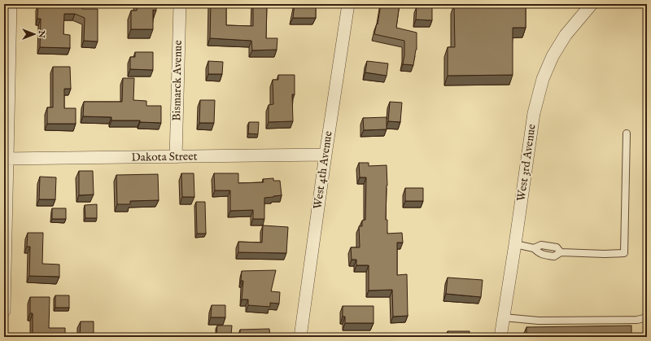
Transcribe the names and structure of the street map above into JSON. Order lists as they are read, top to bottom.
{
  "streets": {
    "street": [
      "Bismarck Avenue",
      "Dakota Street",
      "West 3rd Avenue",
      "West 4th Avenue"
    ]
  },
  "crossings": [
    ["Bismarck Avenue", "Dakota Street"],
    ["Dakota Street", "West 4th Avenue"]
  ],
  "north": "right"
}
